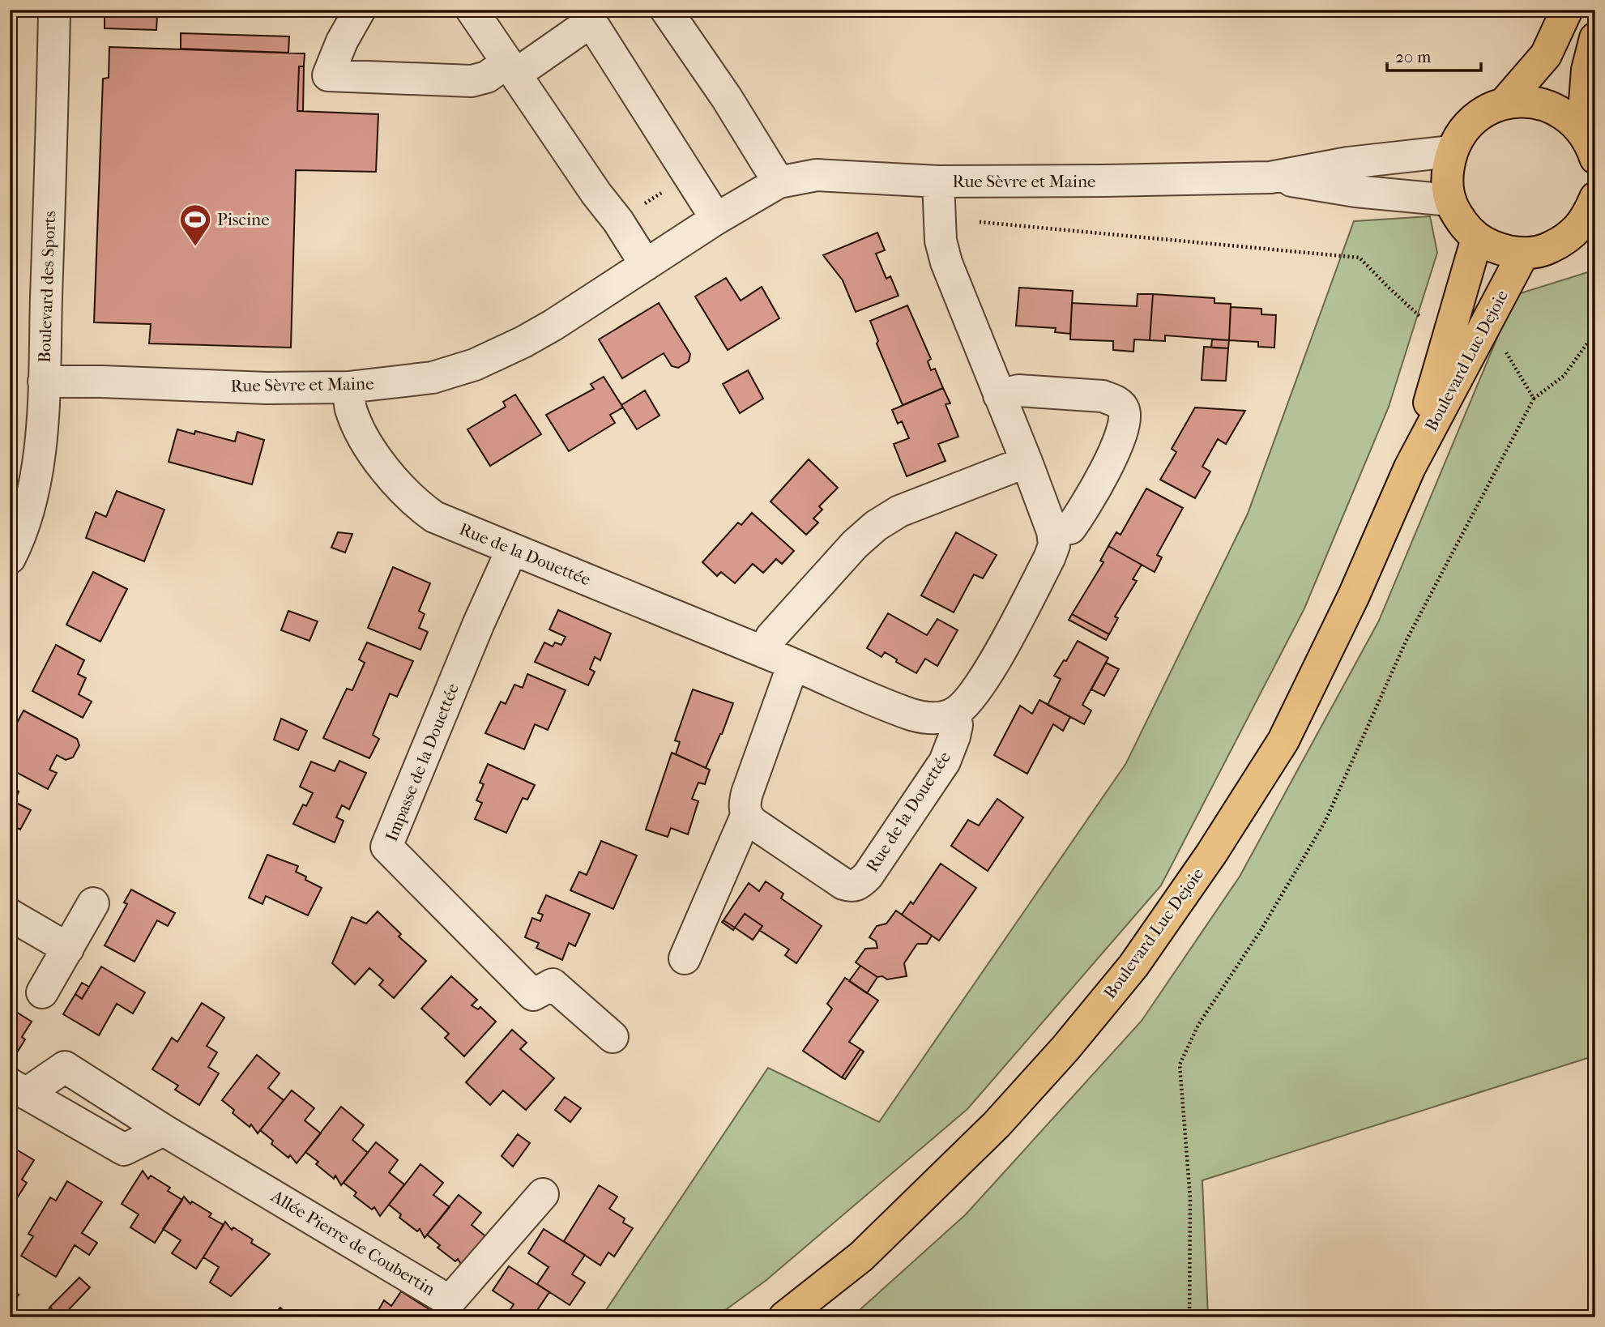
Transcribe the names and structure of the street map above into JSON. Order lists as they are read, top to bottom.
{
  "streets": {
    "main road": ["Boulevard Luc Dejoie"],
    "street": [
      "Rue Sèvre et Maine",
      "Boulevard des Sports",
      "Rue de la Douettée",
      "Impasse de la Douettée",
      "Allée Pierre de Coubertin"
    ]
  },
  "crossings": [
    ["Rue Sèvre et Maine", "Boulevard des Sports"],
    ["Rue Sèvre et Maine", "Rue de la Douettée"],
    ["Rue de la Douettée", "Impasse de la Douettée"]
  ],
  "places": {
    "sports": ["Piscine"]
  },
  "scale_bar": "20 m"
}
